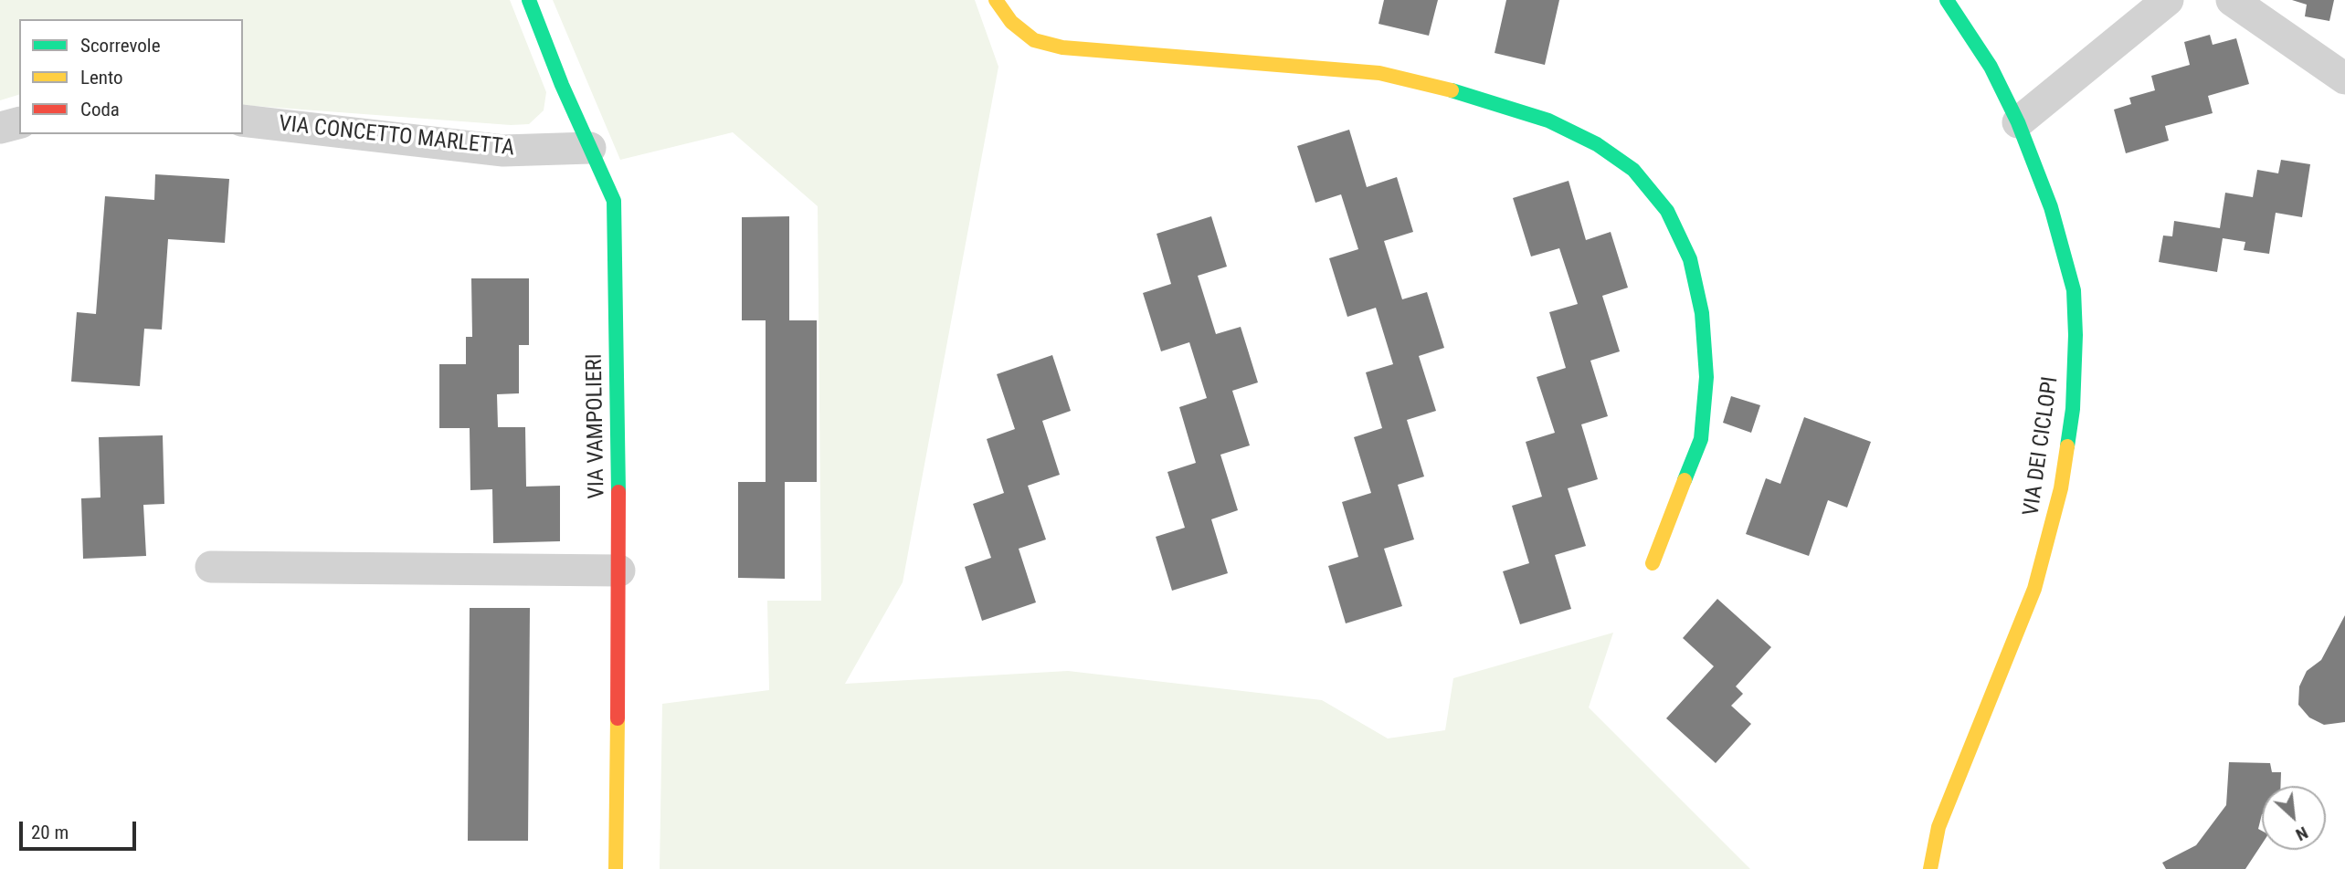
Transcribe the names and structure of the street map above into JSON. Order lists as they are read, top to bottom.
{
  "streets": {
    "street": ["VIA CONCETTO MARLETTA", "VIA VAMPOLIERI", "VIA DEI CICLOPI"]
  },
  "crossings": [
    ["VIA CONCETTO MARLETTA", "VIA VAMPOLIERI"]
  ],
  "legend": ["Scorrevole", "Lento", "Coda"],
  "scale_bar": "20 m",
  "north": "bottom right"
}
